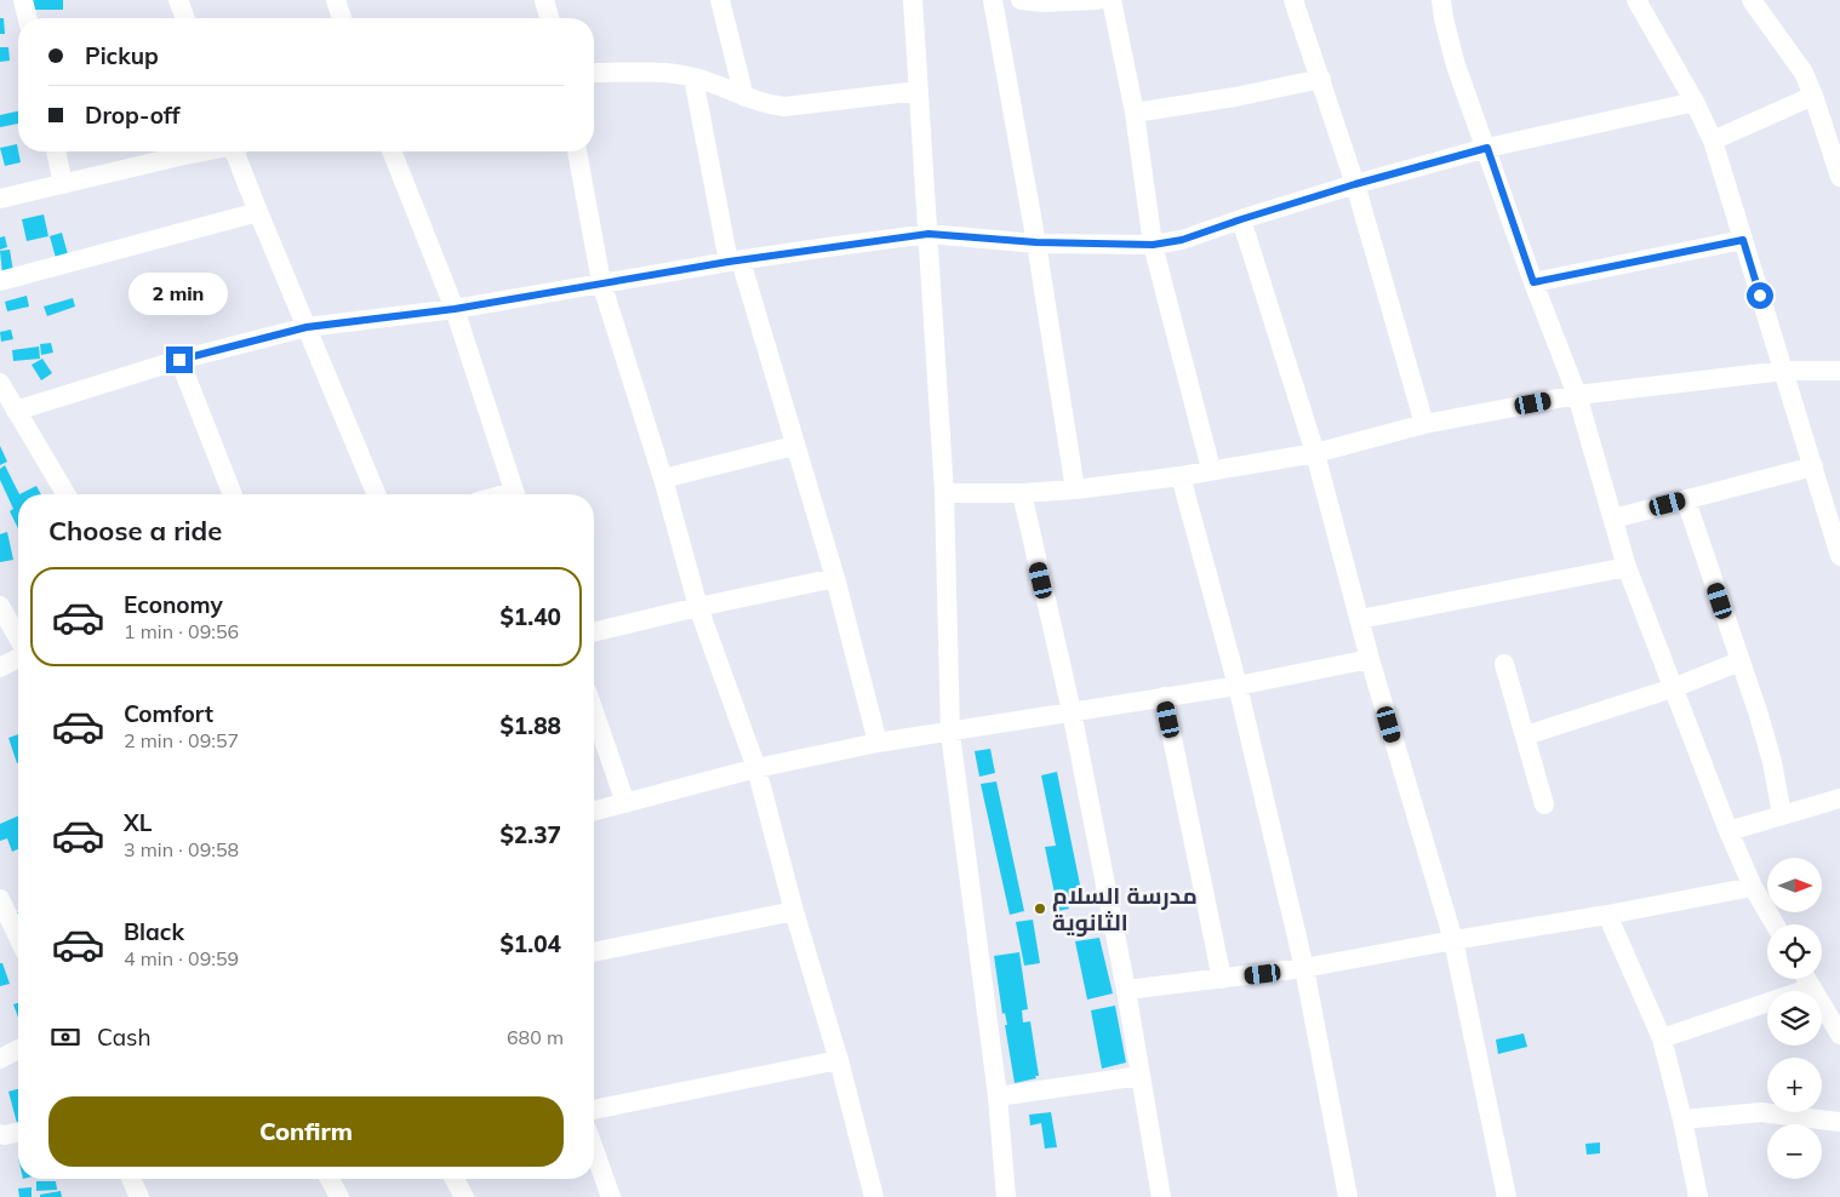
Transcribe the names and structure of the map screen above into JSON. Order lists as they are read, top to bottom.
{
  "places": ["مدرسة السلام الثانوية"],
  "north": "right",
  "page": {
    "banner": ["Pickup", "Drop-off"],
    "bubble": "2 min",
    "heading": "Choose a ride",
    "list": [
      {
        "name": "Economy",
        "note": "1 min · 09:56",
        "value": "$1.40"
      },
      {
        "name": "Comfort",
        "note": "2 min · 09:57",
        "value": "$1.88"
      },
      {
        "name": "XL",
        "note": "3 min · 09:58",
        "value": "$2.37"
      },
      {
        "name": "Black",
        "note": "4 min · 09:59",
        "value": "$1.04"
      }
    ],
    "map_buttons": ["+", "−"],
    "pay": ["Cash", "680 m"],
    "buttons": "Confirm"
  }
}
